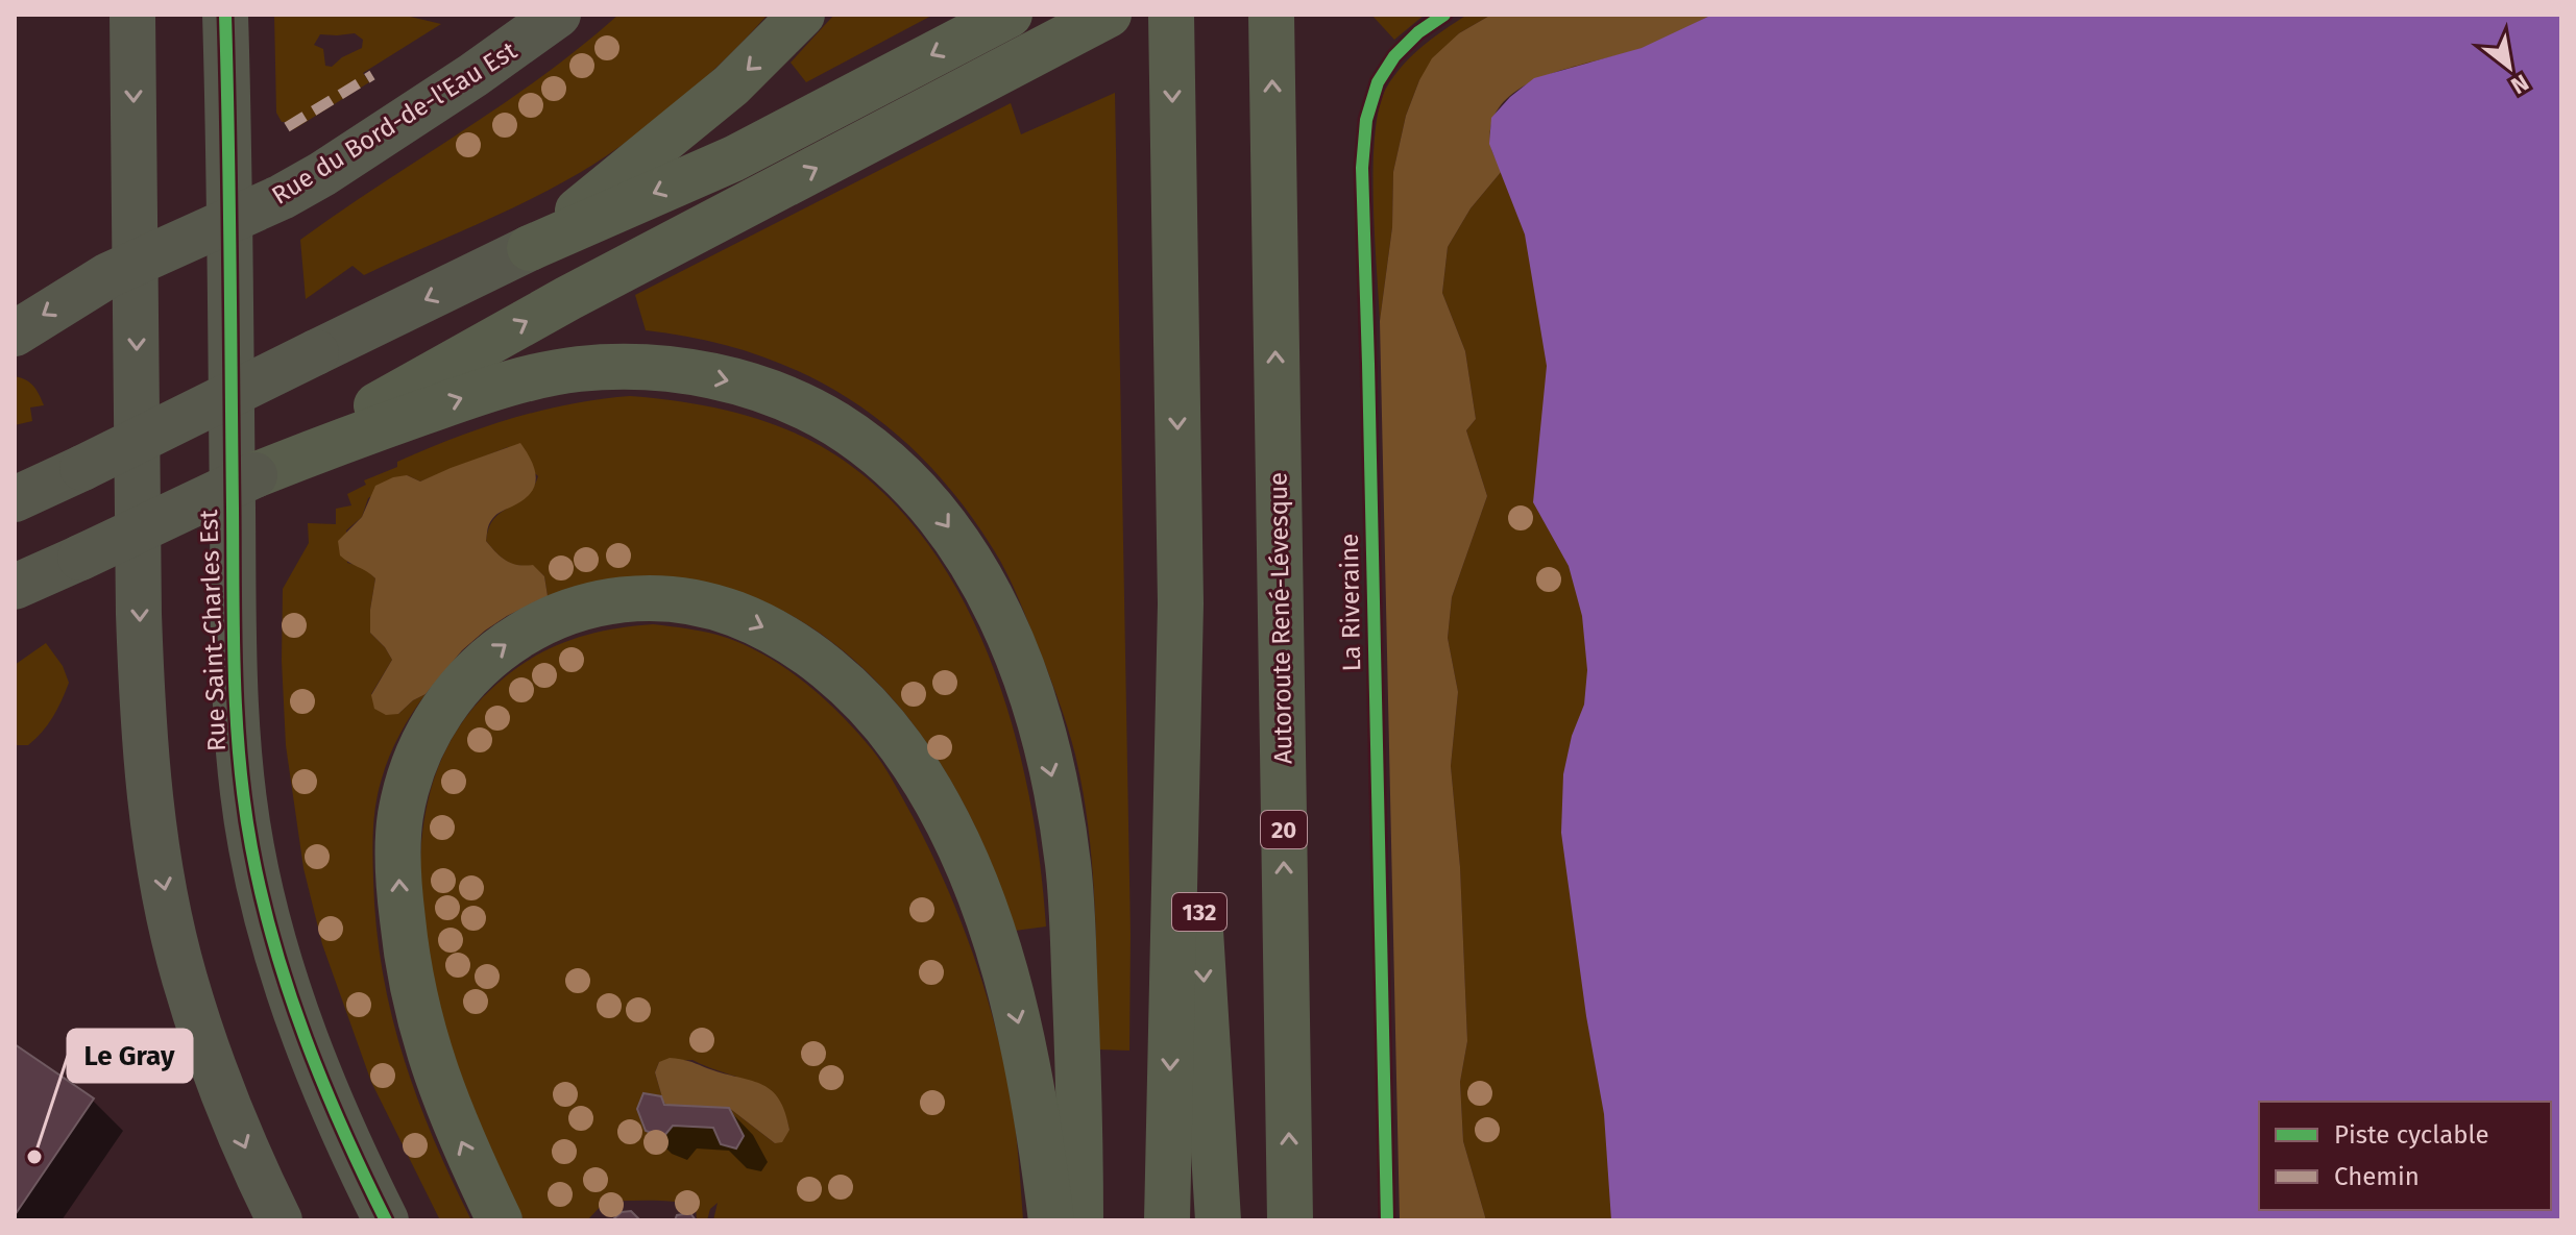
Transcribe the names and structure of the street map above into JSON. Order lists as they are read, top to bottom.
{
  "streets": {
    "highway": ["Autoroute René-Lévesque", "20", "132"],
    "street": ["Rue du Bord-de-l'Eau Est", "Rue Saint-Charles Est"],
    "cycle path": ["La Riveraine"]
  },
  "crossings": [
    ["Rue du Bord-de-l'Eau Est", "Rue Saint-Charles Est"]
  ],
  "places": ["Le Gray"],
  "legend": ["Piste cyclable", "Chemin"],
  "north": "bottom right"
}
